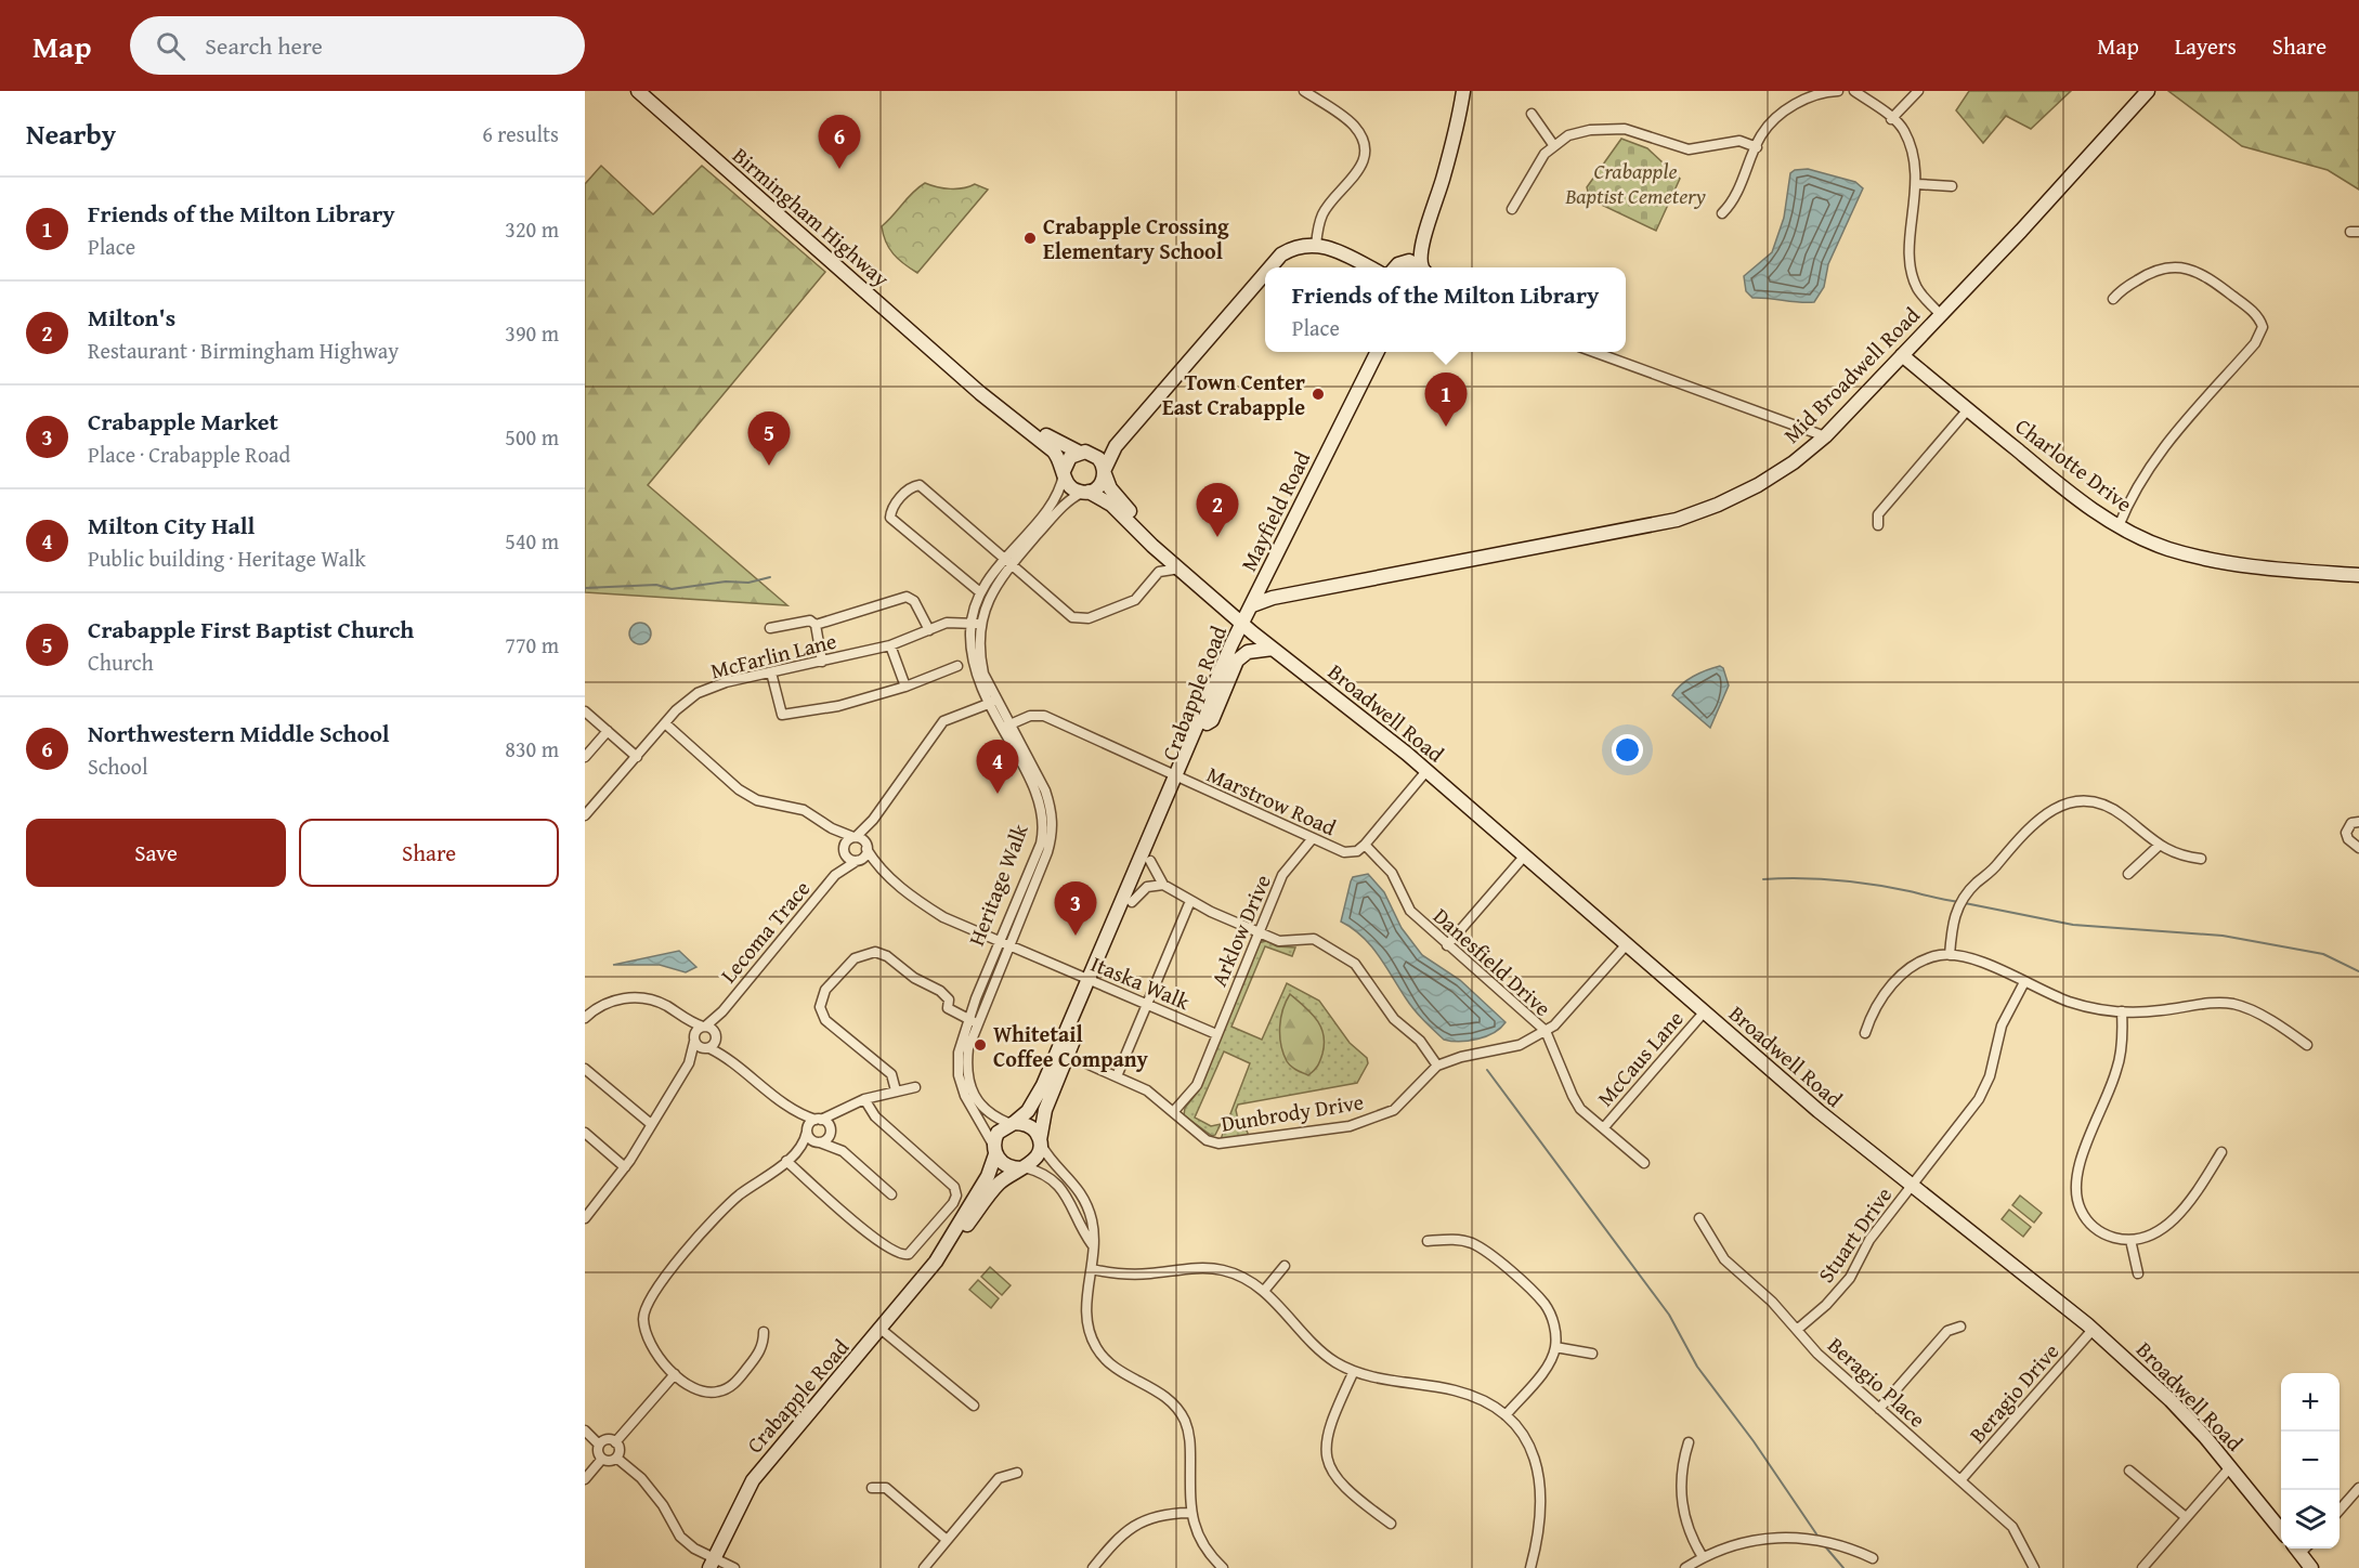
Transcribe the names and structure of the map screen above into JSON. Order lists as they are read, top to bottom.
{
  "streets": {
    "street": [
      "Birmingham Highway",
      "Mid Broadwell Road",
      "Charlotte Drive",
      "Mayfield Road",
      "McFarlin Lane",
      "Crabapple Road",
      "Broadwell Road",
      "Marstrow Road",
      "Heritage Walk",
      "Arklow Drive",
      "Lecoma Trace",
      "Danesfield Drive",
      "Itaska Walk",
      "McCaus Lane",
      "Dunbrody Drive",
      "Stuart Drive",
      "Beragio Place",
      "Beragio Drive"
    ]
  },
  "crossings": [
    ["Birmingham Highway", "Heritage Walk"],
    ["Mid Broadwell Road", "Charlotte Drive"],
    ["Mid Broadwell Road", "Mayfield Road"],
    ["Mayfield Road", "Crabapple Road"],
    ["Mayfield Road", "Broadwell Road"],
    ["McFarlin Lane", "Heritage Walk"],
    ["Crabapple Road", "Broadwell Road"],
    ["Crabapple Road", "Marstrow Road"],
    ["Crabapple Road", "Heritage Walk"],
    ["Crabapple Road", "Itaska Walk"],
    ["Broadwell Road", "McCaus Lane"],
    ["Broadwell Road", "Dunbrody Drive"],
    ["Broadwell Road", "Stuart Drive"],
    ["Broadwell Road", "Beragio Drive"],
    ["Marstrow Road", "Arklow Drive"],
    ["Marstrow Road", "Danesfield Drive"],
    ["Heritage Walk", "Itaska Walk"],
    ["Arklow Drive", "Itaska Walk"],
    ["Arklow Drive", "Dunbrody Drive"],
    ["Lecoma Trace", "Itaska Walk"],
    ["Danesfield Drive", "McCaus Lane"],
    ["Danesfield Drive", "Dunbrody Drive"],
    ["Stuart Drive", "Beragio Place"],
    ["Beragio Place", "Beragio Drive"]
  ],
  "parks": ["Crabapple Baptist Cemetery"],
  "places": ["Crabapple Crossing Elementary School", "Town Center East Crabapple", "Whitetail Coffee Company"],
  "page": {
    "header": "Map",
    "search": "Search here",
    "nav": ["Map", "Layers", "Share"],
    "heading": ["Nearby", "6 results"],
    "pins": [
      "6",
      "1",
      "5",
      "2",
      "4",
      "3"
    ],
    "list": [
      {
        "mark": "1",
        "name": "Friends of the Milton Library",
        "note": "Place",
        "value": "320 m"
      },
      {
        "mark": "2",
        "name": "Milton's",
        "note": "Restaurant · Birmingham Highway",
        "value": "390 m"
      },
      {
        "mark": "3",
        "name": "Crabapple Market",
        "note": "Place · Crabapple Road",
        "value": "500 m"
      },
      {
        "mark": "4",
        "name": "Milton City Hall",
        "note": "Public building · Heritage Walk",
        "value": "540 m"
      },
      {
        "mark": "5",
        "name": "Crabapple First Baptist Church",
        "note": "Church",
        "value": "770 m"
      },
      {
        "mark": "6",
        "name": "Northwestern Middle School",
        "note": "School",
        "value": "830 m"
      }
    ],
    "popup": ["Friends of the Milton Library", "Place"],
    "buttons": ["Save", "Share"],
    "map_buttons": ["+", "−"]
  }
}
